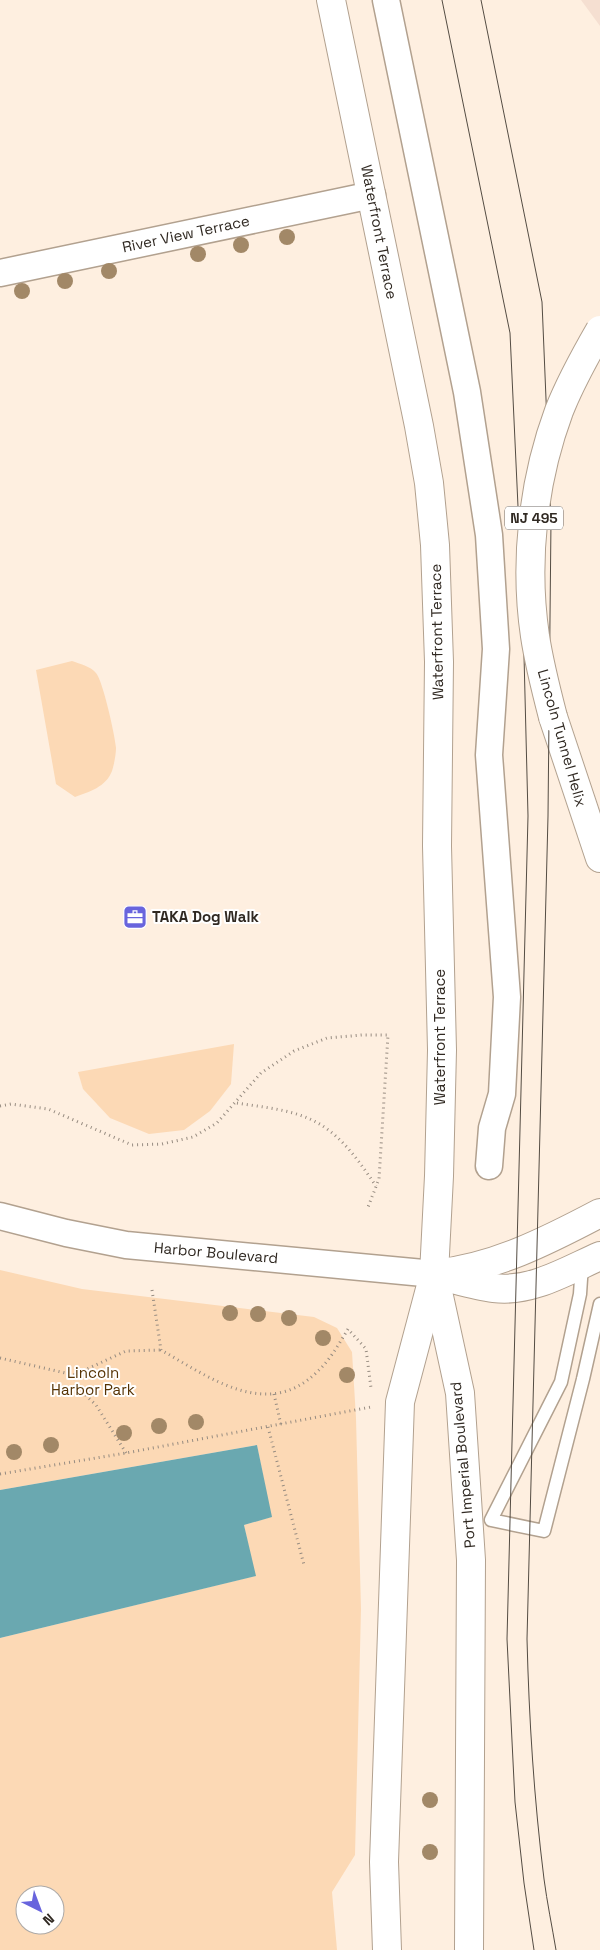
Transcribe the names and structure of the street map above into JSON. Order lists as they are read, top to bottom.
{
  "streets": {
    "main road": [
      "Waterfront Terrace",
      "NJ 495",
      "Lincoln Tunnel Helix",
      "Port Imperial Boulevard"
    ],
    "street": ["River View Terrace", "Harbor Boulevard"]
  },
  "crossings": [
    ["Waterfront Terrace", "River View Terrace"],
    ["Waterfront Terrace", "Harbor Boulevard"],
    ["Waterfront Terrace", "Port Imperial Boulevard"],
    ["Harbor Boulevard", "Port Imperial Boulevard"]
  ],
  "parks": ["Lincoln Harbor Park"],
  "places": {
    "office": ["TAKA Dog Walk"]
  },
  "north": "bottom right"
}
